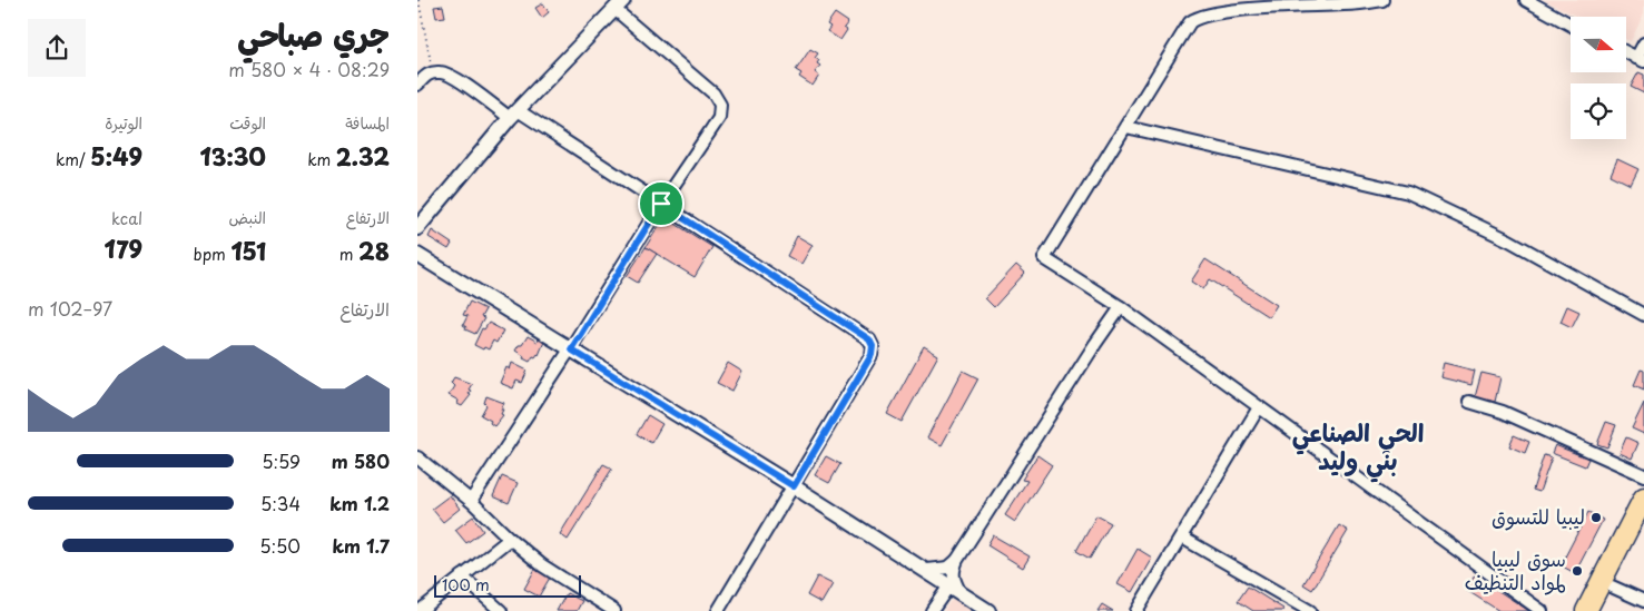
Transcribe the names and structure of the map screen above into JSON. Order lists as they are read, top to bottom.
{
  "districts": ["الحي الصناعي بني وليد"],
  "places": ["ليبيا للتسوق", "سوق ليبيا لمواد التنظيف"],
  "scale_bar": "100 m",
  "north": "right",
  "page": {
    "heading": ["جري صباحي", "08:29 · 4 × 580 m"],
    "stats": [
      ["المسافة", "2.32 km"],
      ["الوقت", "13:30"],
      ["الوتيرة", "5:49 /km"],
      ["الارتفاع", "28 m"],
      ["النبض", "151 bpm"],
      ["kcal", "179"]
    ],
    "chart": ["الارتفاع", "97–102 m"],
    "list": [
      {
        "name": "580 m",
        "note": "5:59"
      },
      {
        "name": "1.2 km",
        "note": "5:34"
      },
      {
        "name": "1.7 km",
        "note": "5:50"
      }
    ],
    "scale": "100 m"
  }
}
